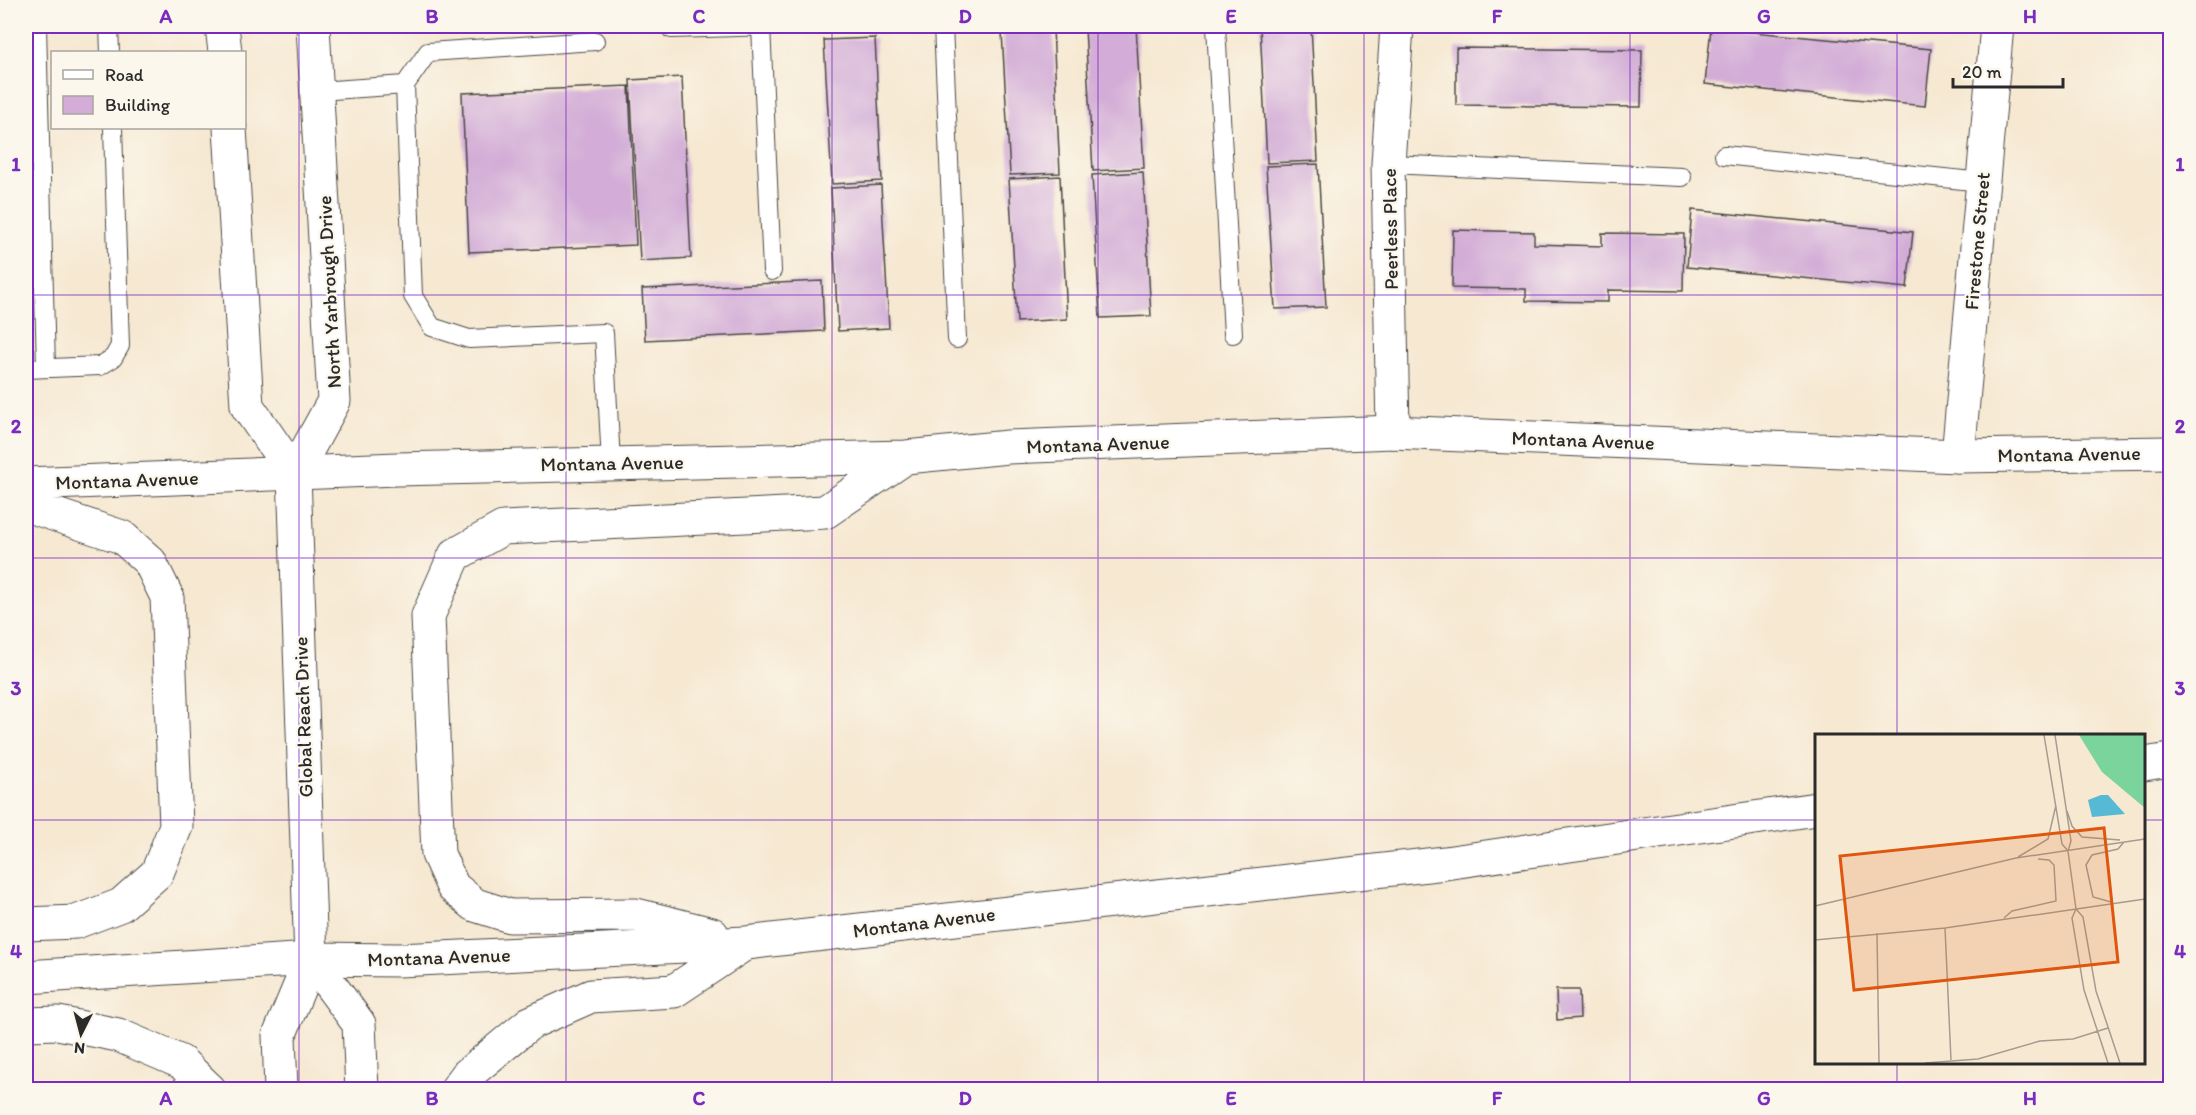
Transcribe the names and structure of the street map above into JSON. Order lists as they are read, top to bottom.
{
  "streets": {
    "main road": [
      "Peerless Place",
      "Firestone Street",
      "North Yarbrough Drive",
      "Montana Avenue",
      "Global Reach Drive"
    ]
  },
  "crossings": [
    ["Peerless Place", "Montana Avenue"],
    ["Firestone Street", "Montana Avenue"],
    ["North Yarbrough Drive", "Montana Avenue"],
    ["North Yarbrough Drive", "Global Reach Drive"],
    ["Montana Avenue", "Global Reach Drive"]
  ],
  "legend": ["Road", "Building"],
  "scale_bar": "20 m",
  "north": "bottom",
  "grid": {
    "columns": [
      "A",
      "B",
      "C",
      "D",
      "E",
      "F",
      "G",
      "H"
    ],
    "rows": [
      "1",
      "2",
      "3",
      "4"
    ]
  }
}
